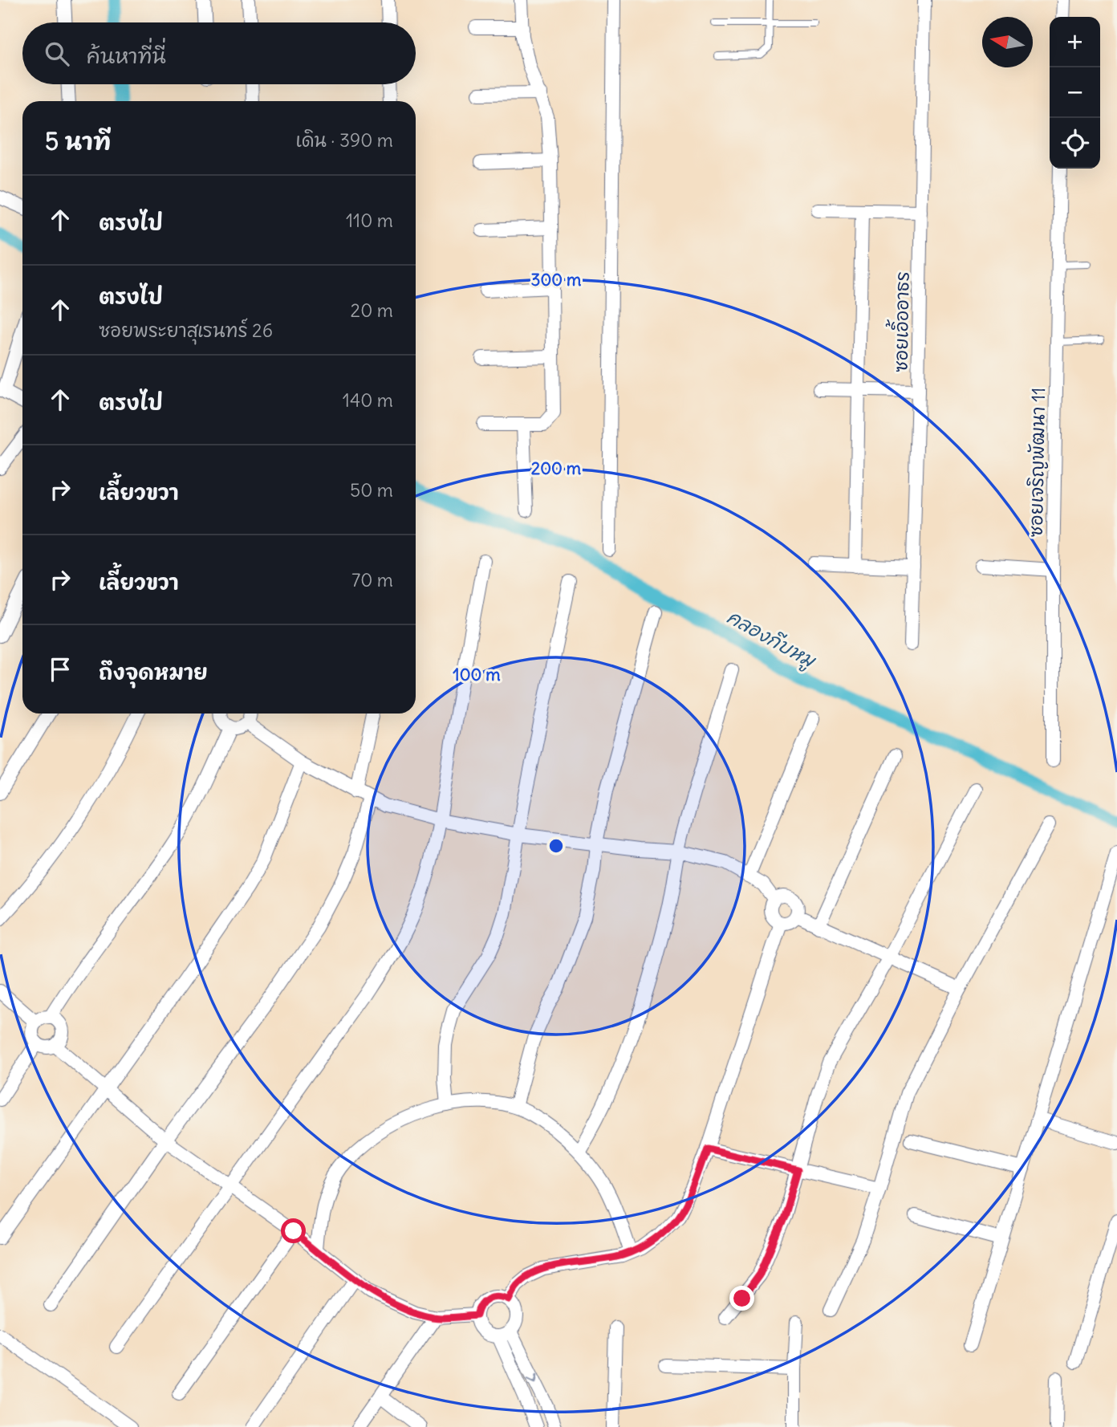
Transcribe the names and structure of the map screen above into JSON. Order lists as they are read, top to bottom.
{
  "streets": {
    "street": ["ซอยเอิ้ออาธร", "ซอยเจริญพัฒนา 11"]
  },
  "water": ["คลองกีบหมู"],
  "north": "left",
  "page": {
    "map_buttons": ["+", "−"],
    "search": "ค้นหาที่นี่",
    "heading": ["5 นาที", "เดิน · 390 m"],
    "list": [
      ["ตรงไป", "110 m"],
      ["ตรงไป", "ซอยพระยาสุเรนทร์ 26", "20 m"],
      ["ตรงไป", "140 m"],
      ["เลี้ยวขวา", "50 m"],
      ["เลี้ยวขวา", "70 m"],
      "ถึงจุดหมาย"
    ]
  },
  "rings": ["300 m", "200 m", "100 m"]
}
